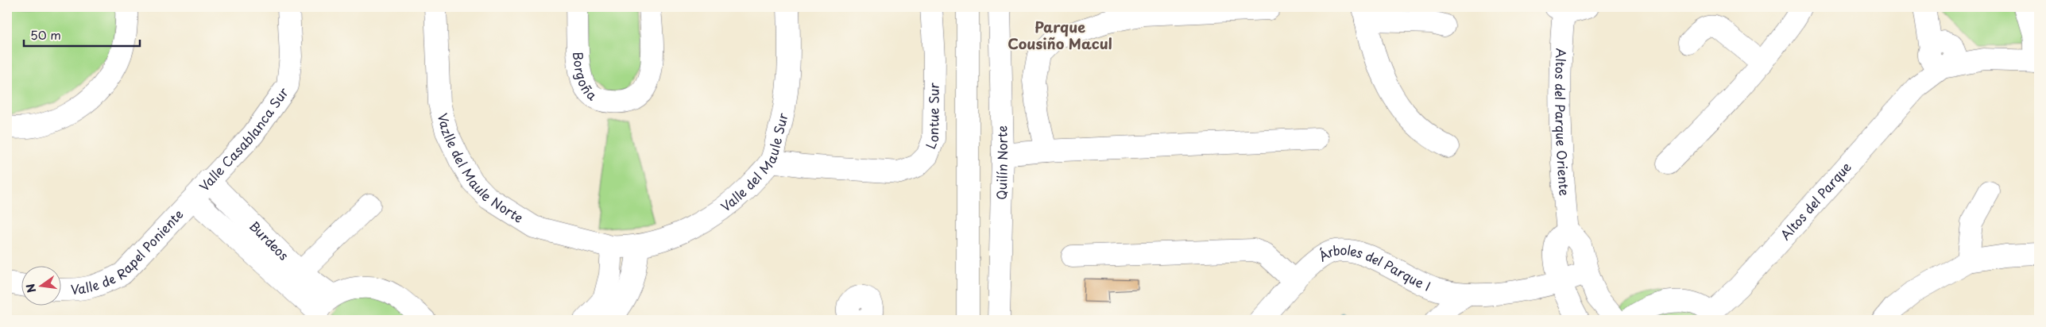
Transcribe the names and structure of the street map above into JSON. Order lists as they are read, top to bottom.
{
  "streets": {
    "street": [
      "Borgoña",
      "Lontue Sur",
      "Altos del Parque Oriente",
      "Valle Casablanca Sur",
      "Valle del Maule Sur",
      "Quilín Norte",
      "Vazlle del Maule Norte",
      "Altos del Parque",
      "Burdeos",
      "Valle de Rapel Poniente",
      "Árboles del Parque I"
    ]
  },
  "crossings": [
    ["Lontue Sur", "Valle del Maule Sur"],
    ["Valle Casablanca Sur", "Burdeos"],
    ["Valle Casablanca Sur", "Valle de Rapel Poniente"],
    ["Valle del Maule Sur", "Vazlle del Maule Norte"],
    ["Burdeos", "Valle de Rapel Poniente"]
  ],
  "districts": ["Parque Cousiño Macul"],
  "scale_bar": "50 m",
  "north": "left"
}
